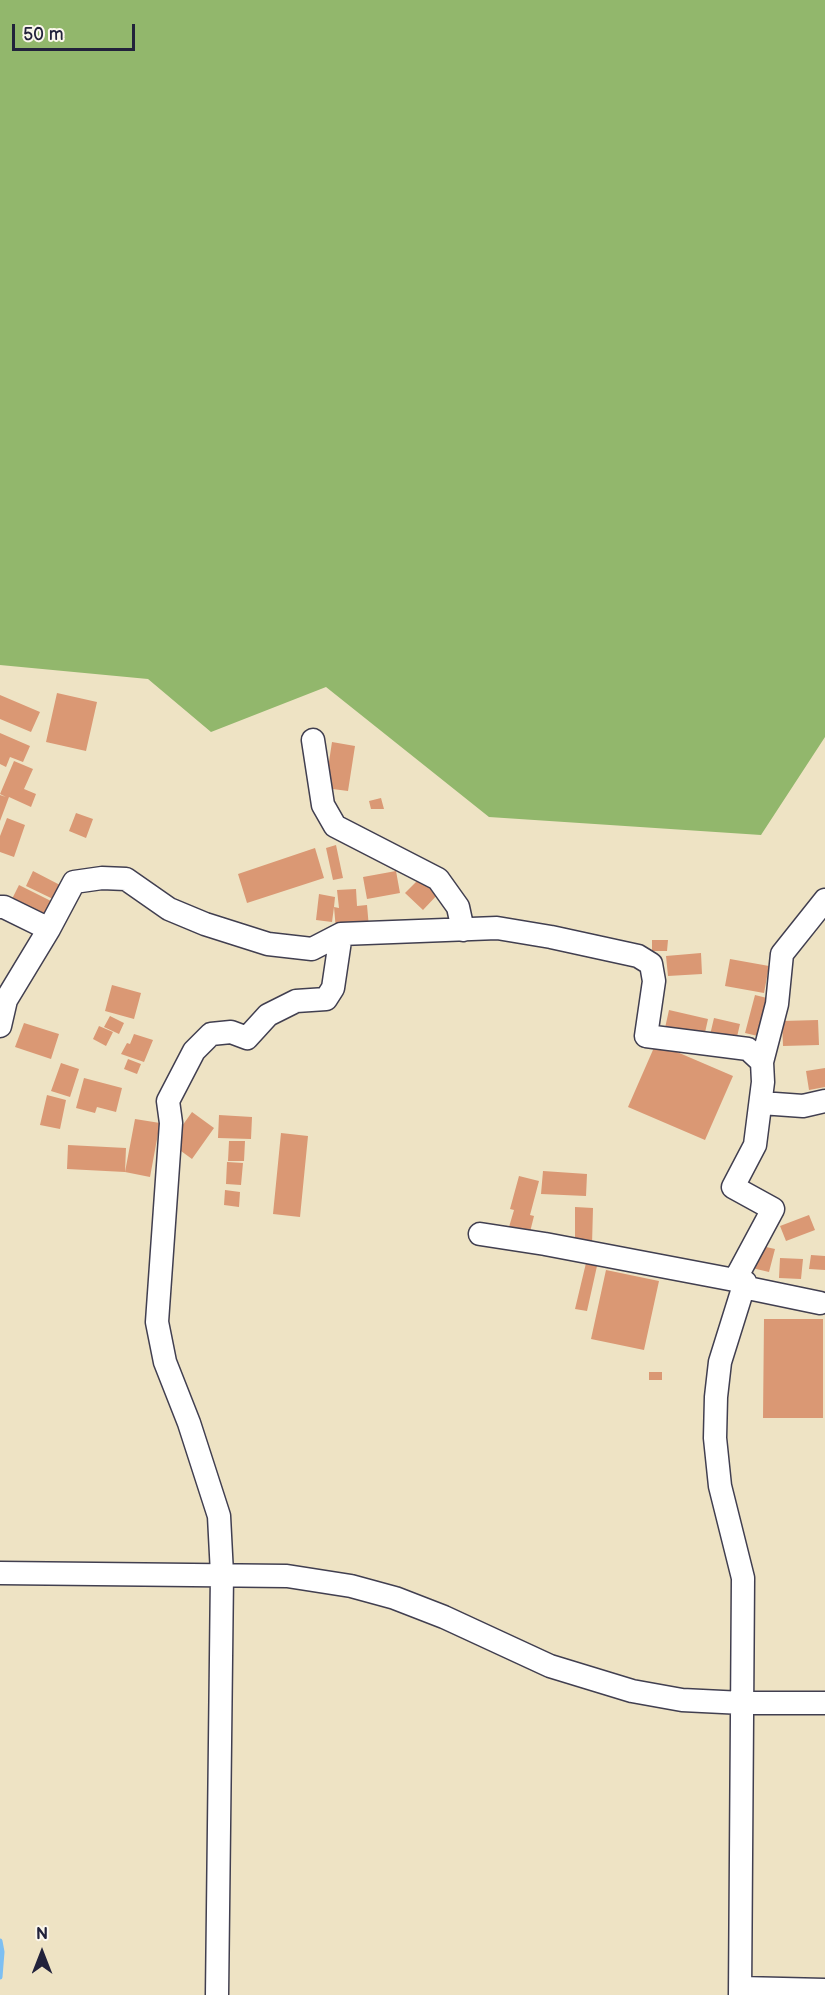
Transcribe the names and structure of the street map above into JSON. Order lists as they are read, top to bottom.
{
  "scale_bar": "50 m",
  "north": "top"
}
